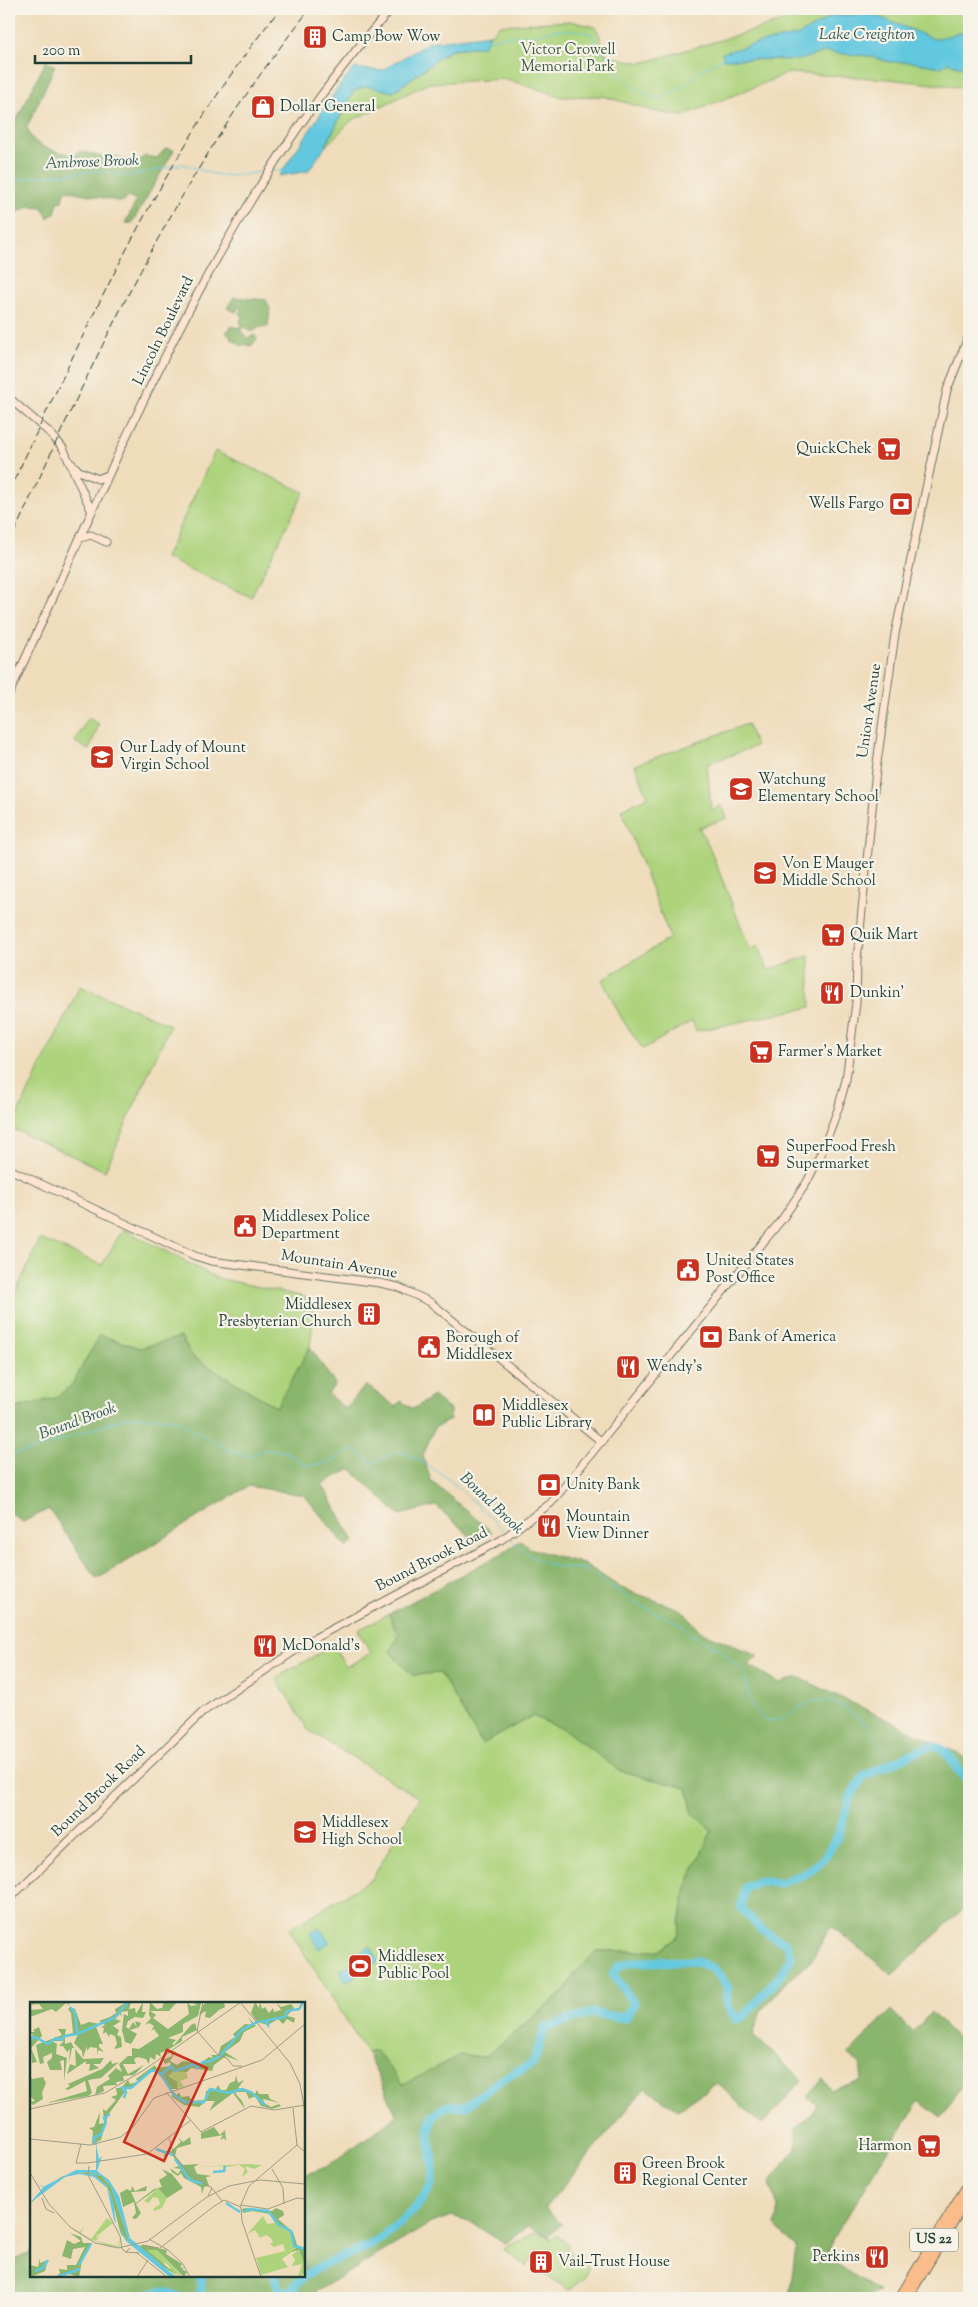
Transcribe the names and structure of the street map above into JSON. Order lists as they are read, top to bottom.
{
  "streets": {
    "highway": ["US 22"],
    "main road": [
      "Lincoln Boulevard",
      "Union Avenue",
      "Mountain Avenue",
      "Bound Brook Road"
    ]
  },
  "crossings": [
    ["Union Avenue", "Bound Brook Road"],
    ["Mountain Avenue", "Bound Brook Road"]
  ],
  "water": ["Lake Creighton", "Ambrose Brook", "Bound Brook"],
  "parks": ["Victor Crowell Memorial Park"],
  "places": {
    "building": [
      "Camp Bow Wow",
      "Middlesex Presbyterian Church",
      "Green Brook Regional Center",
      "Vail–Trust House"
    ],
    "shop": ["Dollar General"],
    "supermarket": [
      "QuickChek",
      "Quik Mart",
      "Farmer's Market",
      "SuperFood Fresh Supermarket",
      "Harmon"
    ],
    "bank": ["Wells Fargo", "Bank of America", "Unity Bank"],
    "school or university": [
      "Our Lady of Mount Virgin School",
      "Watchung Elementary School",
      "Von E Mauger Middle School",
      "Middlesex High School"
    ],
    "restaurant": [
      "Dunkin'",
      "Wendy's",
      "Mountain View Dinner",
      "McDonald's",
      "Perkins"
    ],
    "public building": ["Middlesex Police Department", "United States Post Office", "Borough of Middlesex"],
    "library": ["Middlesex Public Library"],
    "sports": ["Middlesex Public Pool"]
  },
  "scale_bar": "200 m"
}
